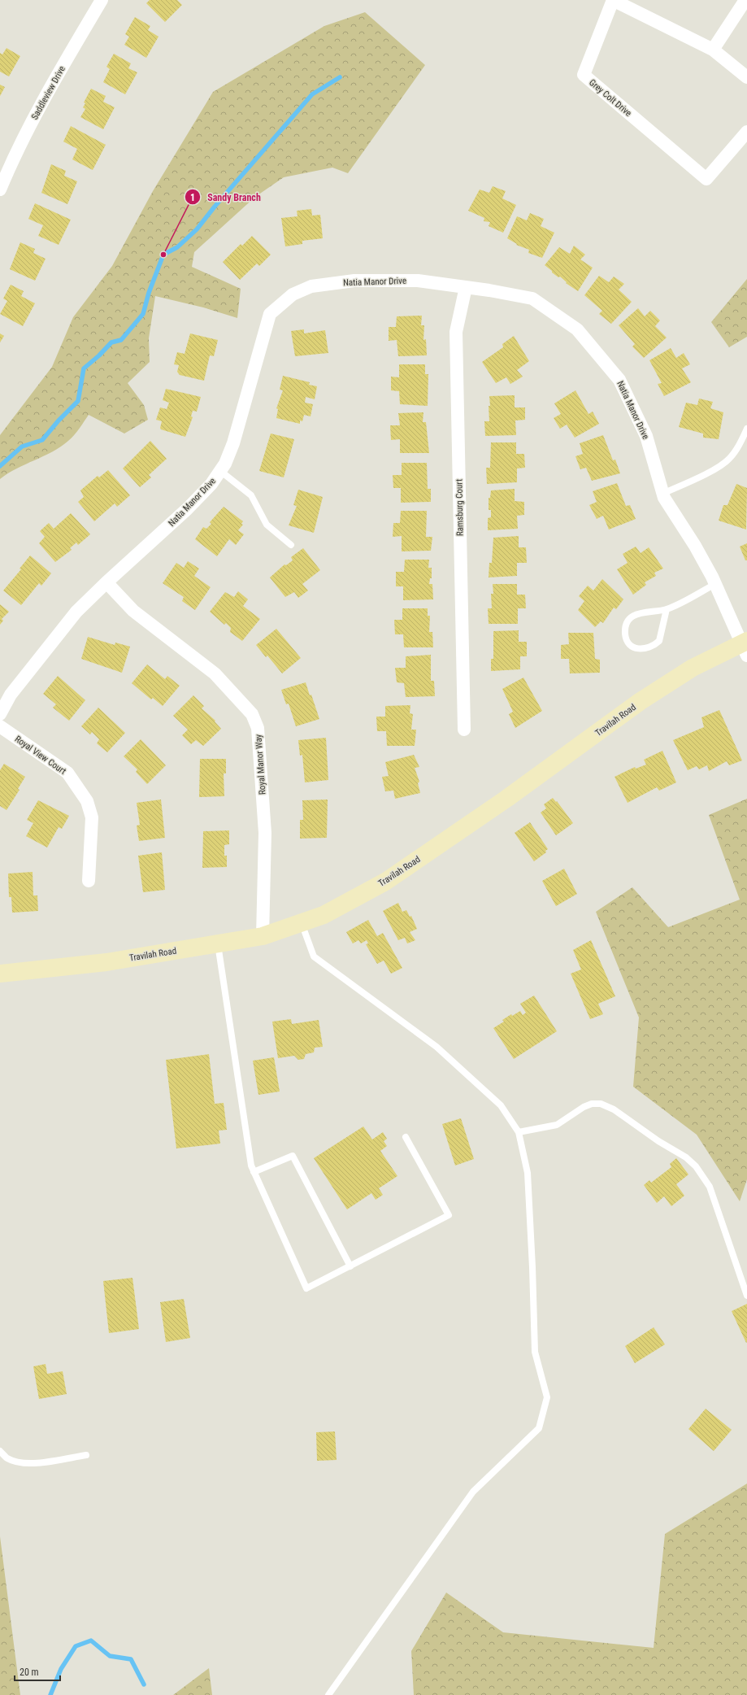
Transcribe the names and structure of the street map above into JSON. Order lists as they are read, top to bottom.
{
  "streets": {
    "main road": ["Travilah Road"],
    "street": [
      "Saddleview Drive",
      "Grey Colt Drive",
      "Natia Manor Drive",
      "Ramsburg Court",
      "Royal View Court",
      "Royal Manor Way"
    ]
  },
  "crossings": [
    ["Natia Manor Drive", "Ramsburg Court"],
    ["Natia Manor Drive", "Travilah Road"],
    ["Natia Manor Drive", "Royal Manor Way"],
    ["Travilah Road", "Royal Manor Way"]
  ],
  "places": ["Sandy Branch"],
  "scale_bar": "20 m"
}
